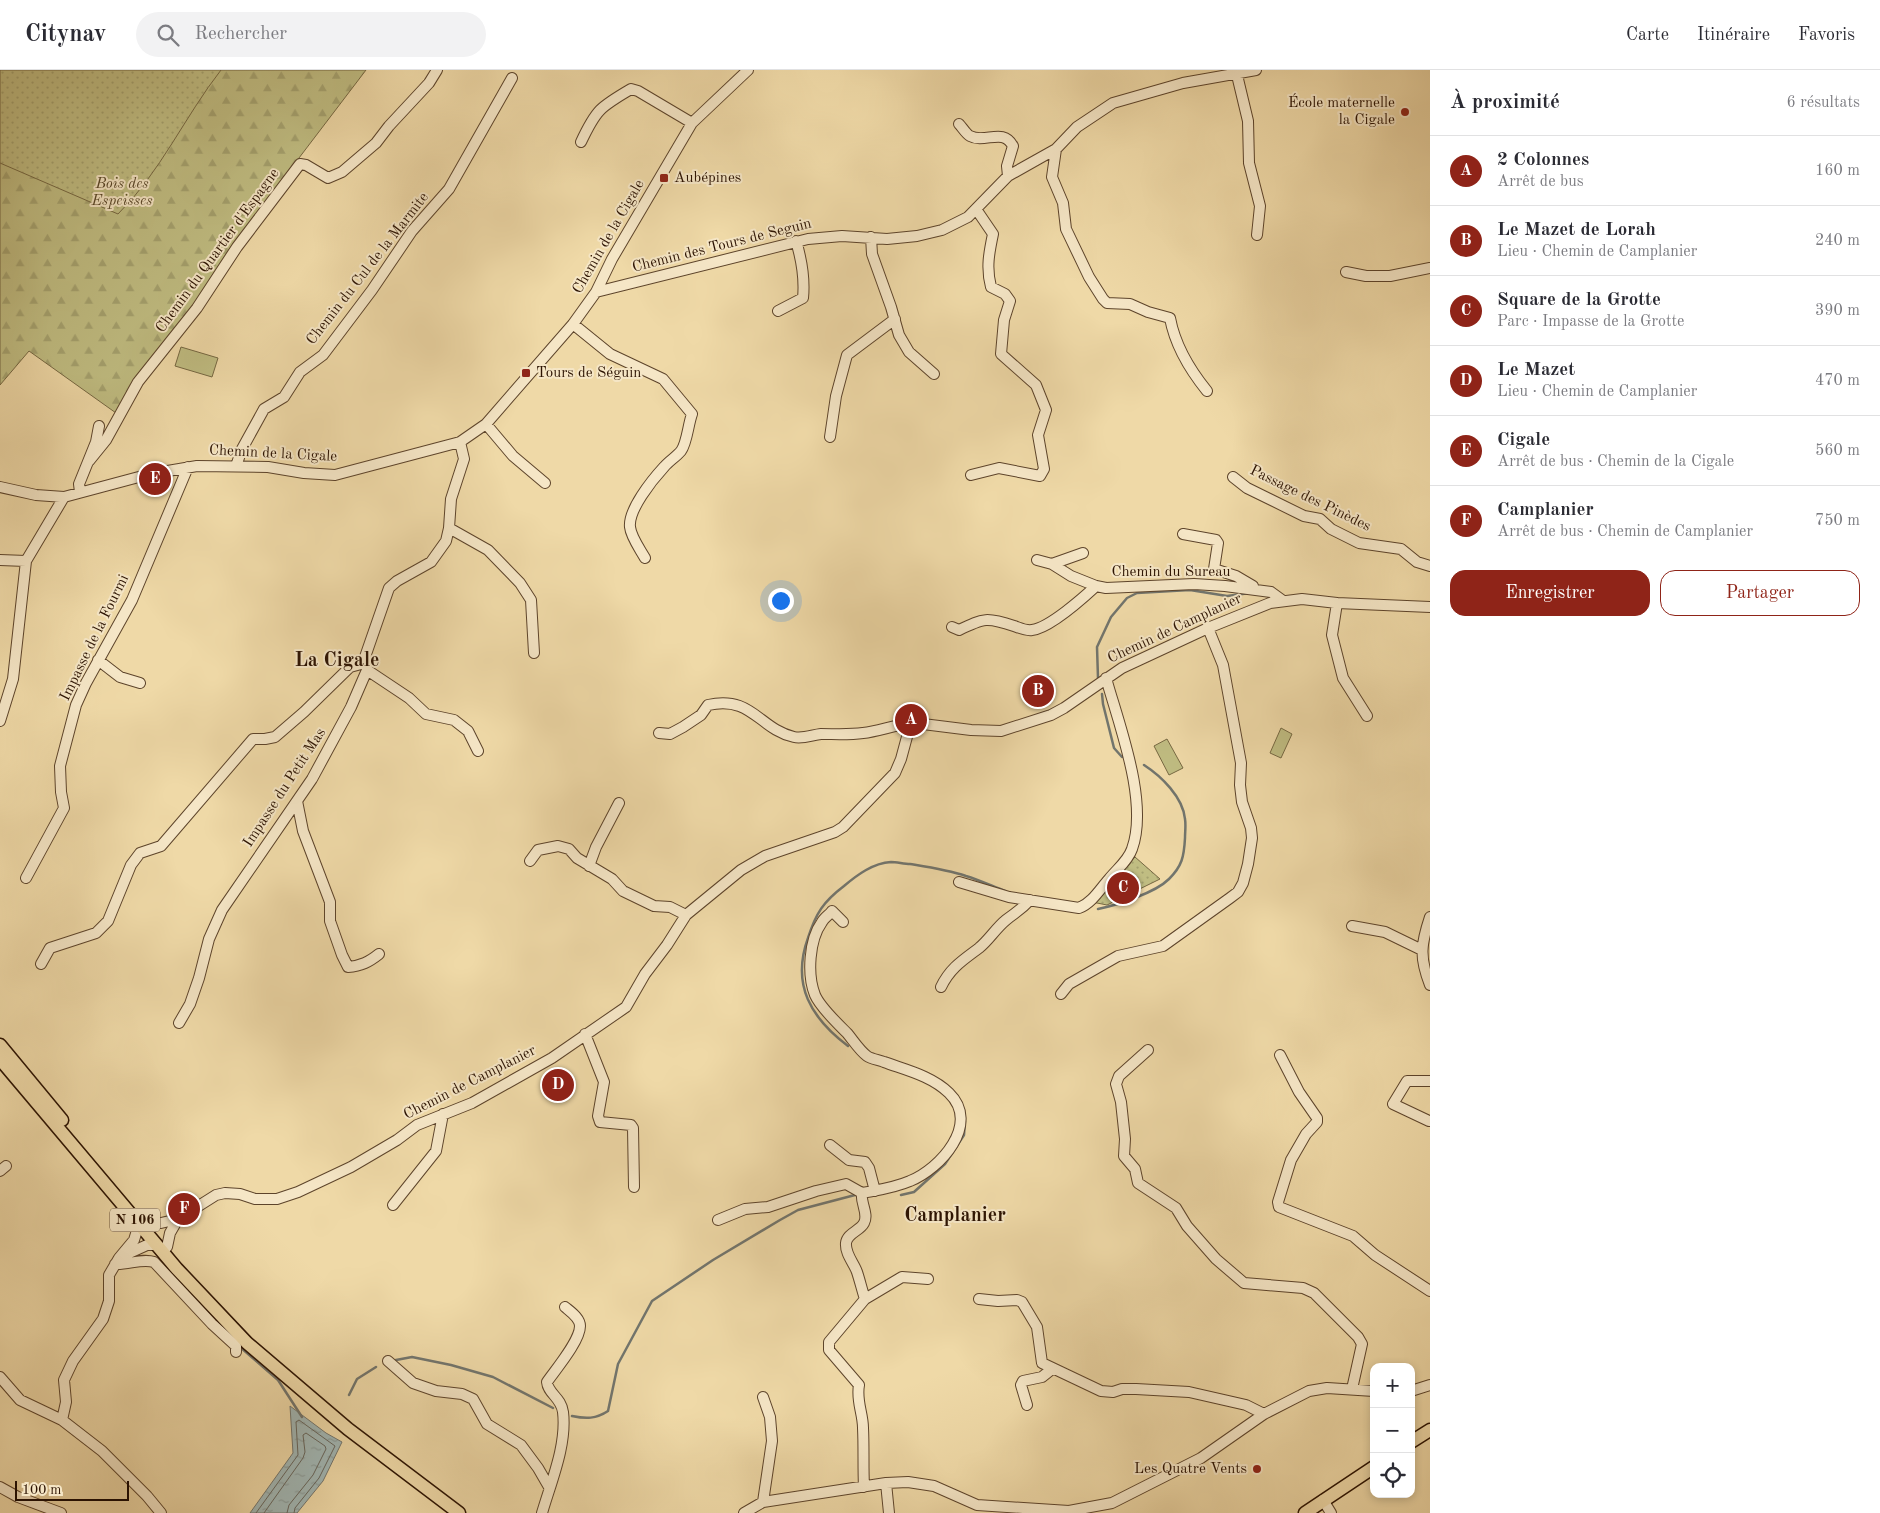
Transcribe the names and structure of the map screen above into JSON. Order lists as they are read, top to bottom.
{
  "streets": {
    "main road": ["N 106"],
    "street": [
      "Chemin de la Cigale",
      "Chemin des Tours de Seguin",
      "Chemin du Quartier d'Espagne",
      "Chemin du Cul de la Marmite",
      "Passage des Pinèdes",
      "Chemin du Sureau",
      "Chemin de Camplanier",
      "Impasse de la Fourmi",
      "Impasse du Petit Mas"
    ]
  },
  "crossings": [
    ["Chemin de la Cigale", "Chemin des Tours de Seguin"],
    ["Chemin de la Cigale", "Chemin du Cul de la Marmite"],
    ["Chemin de la Cigale", "Impasse de la Fourmi"],
    ["Chemin de la Cigale", "Impasse du Petit Mas"],
    ["Chemin du Sureau", "Chemin de Camplanier"],
    ["Chemin de Camplanier", "N 106"]
  ],
  "districts": ["La Cigale", "Camplanier"],
  "parks": ["Bois des Espeisses"],
  "places": {
    "other": ["École maternelle la Cigale", "Les Quatre Vents"],
    "transit": ["Aubépines", "Tours de Séguin"]
  },
  "scale_bar": "100 m",
  "page": {
    "header": "Citynav",
    "search": "Rechercher",
    "nav": ["Carte", "Itinéraire", "Favoris"],
    "heading": ["À proximité", "6 résultats"],
    "list": [
      {
        "mark": "A",
        "name": "2 Colonnes",
        "note": "Arrêt de bus",
        "value": "160 m"
      },
      {
        "mark": "B",
        "name": "Le Mazet de Lorah",
        "note": "Lieu · Chemin de Camplanier",
        "value": "240 m"
      },
      {
        "mark": "C",
        "name": "Square de la Grotte",
        "note": "Parc · Impasse de la Grotte",
        "value": "390 m"
      },
      {
        "mark": "D",
        "name": "Le Mazet",
        "note": "Lieu · Chemin de Camplanier",
        "value": "470 m"
      },
      {
        "mark": "E",
        "name": "Cigale",
        "note": "Arrêt de bus · Chemin de la Cigale",
        "value": "560 m"
      },
      {
        "mark": "F",
        "name": "Camplanier",
        "note": "Arrêt de bus · Chemin de Camplanier",
        "value": "750 m"
      }
    ],
    "pins": [
      "E",
      "B",
      "A",
      "C",
      "D",
      "F"
    ],
    "buttons": ["Enregistrer", "Partager"],
    "map_buttons": ["+", "−"],
    "scale": "100 m"
  }
}
